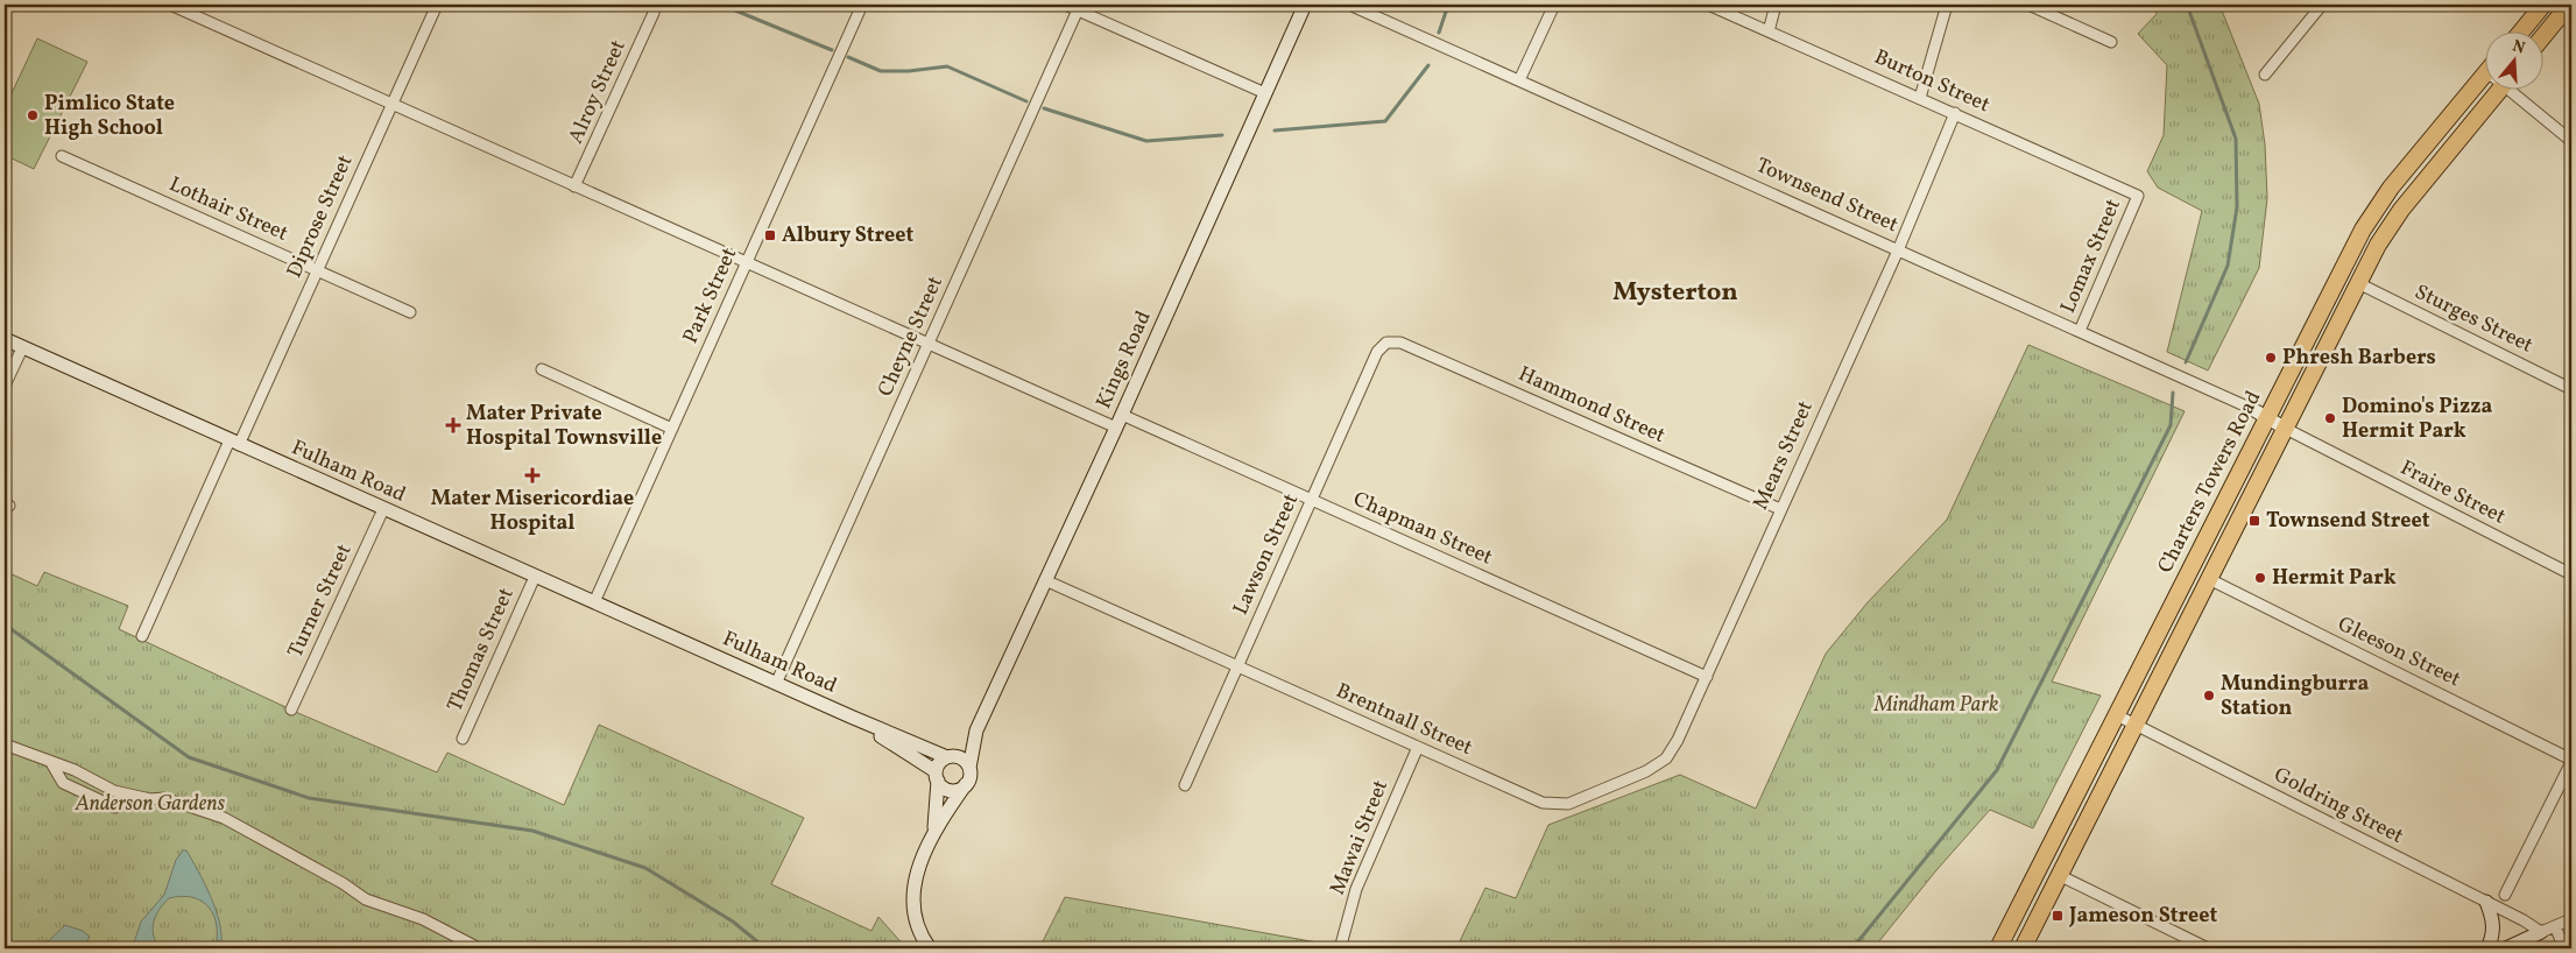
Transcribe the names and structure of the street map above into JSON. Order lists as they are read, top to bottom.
{
  "streets": {
    "main road": ["Charters Towers Road"],
    "street": [
      "Burton Street",
      "Alroy Street",
      "Townsend Street",
      "Lothair Street",
      "Diprose Street",
      "Lomax Street",
      "Park Street",
      "Sturges Street",
      "Cheyne Street",
      "Kings Road",
      "Hammond Street",
      "Mears Street",
      "Fulham Road",
      "Fraire Street",
      "Chapman Street",
      "Lawson Street",
      "Turner Street",
      "Thomas Street",
      "Gleeson Street",
      "Brentnall Street",
      "Goldring Street",
      "Mawai Street"
    ]
  },
  "crossings": [
    ["Burton Street", "Lomax Street"],
    ["Burton Street", "Mears Street"],
    ["Townsend Street", "Lomax Street"],
    ["Townsend Street", "Mears Street"],
    ["Townsend Street", "Charters Towers Road"],
    ["Townsend Street", "Fraire Street"],
    ["Lothair Street", "Diprose Street"],
    ["Diprose Street", "Fulham Road"],
    ["Park Street", "Fulham Road"],
    ["Sturges Street", "Charters Towers Road"],
    ["Cheyne Street", "Fulham Road"],
    ["Kings Road", "Fulham Road"],
    ["Kings Road", "Chapman Street"],
    ["Kings Road", "Brentnall Street"],
    ["Hammond Street", "Mears Street"],
    ["Hammond Street", "Lawson Street"],
    ["Mears Street", "Chapman Street"],
    ["Mears Street", "Brentnall Street"],
    ["Fulham Road", "Turner Street"],
    ["Fulham Road", "Thomas Street"],
    ["Charters Towers Road", "Fraire Street"],
    ["Charters Towers Road", "Gleeson Street"],
    ["Charters Towers Road", "Goldring Street"],
    ["Chapman Street", "Lawson Street"],
    ["Chapman Street", "Brentnall Street"],
    ["Lawson Street", "Brentnall Street"],
    ["Brentnall Street", "Mawai Street"]
  ],
  "districts": ["Mysterton"],
  "parks": ["Mindham Park", "Anderson Gardens"],
  "places": {
    "other": [
      "Pimlico State High School",
      "Phresh Barbers",
      "Domino's Pizza Hermit Park",
      "Hermit Park",
      "Mundingburra Station"
    ],
    "transit": ["Albury Street", "Townsend Street", "Jameson Street"],
    "health": ["Mater Private Hospital Townsville", "Mater Misericordiae Hospital"]
  },
  "north": "top"
}
